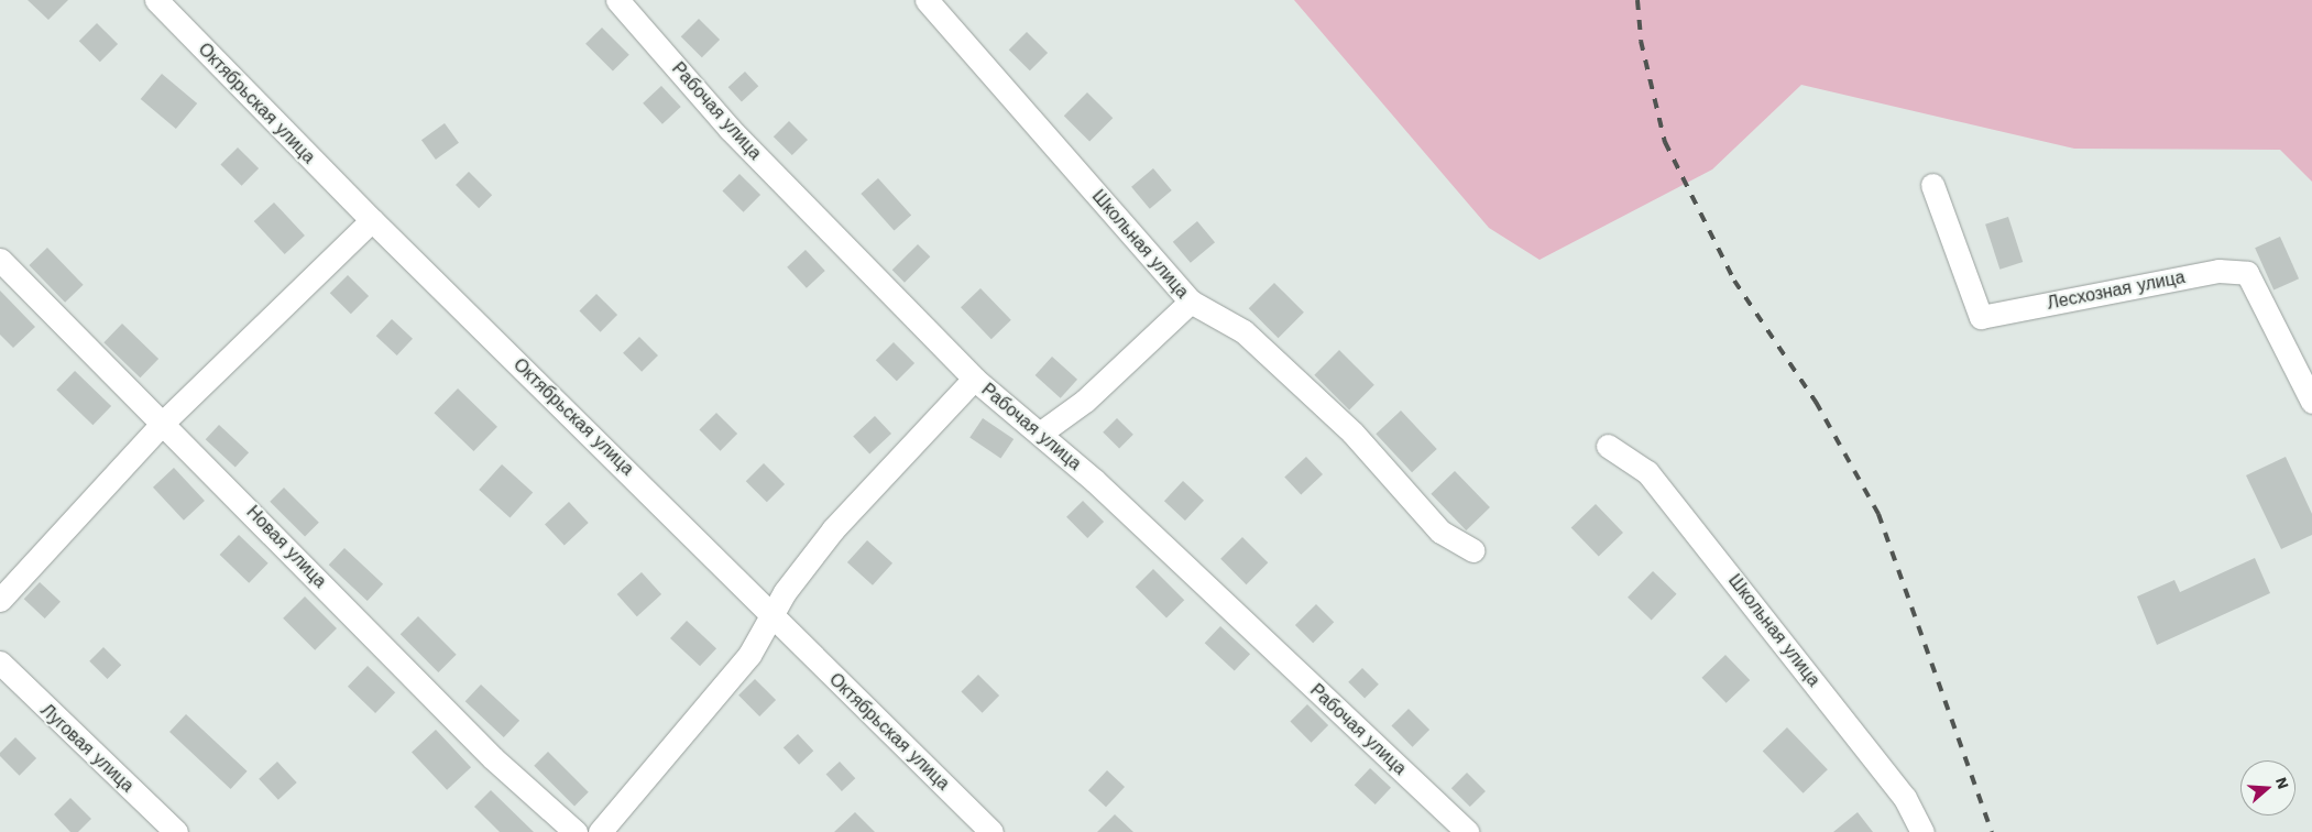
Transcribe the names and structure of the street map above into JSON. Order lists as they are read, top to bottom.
{
  "streets": {
    "street": [
      "Октябрьская улица",
      "Рабочая улица",
      "Школьная улица",
      "Лесхозная улица",
      "Новая улица",
      "Луговая улица"
    ]
  },
  "north": "right"
}
